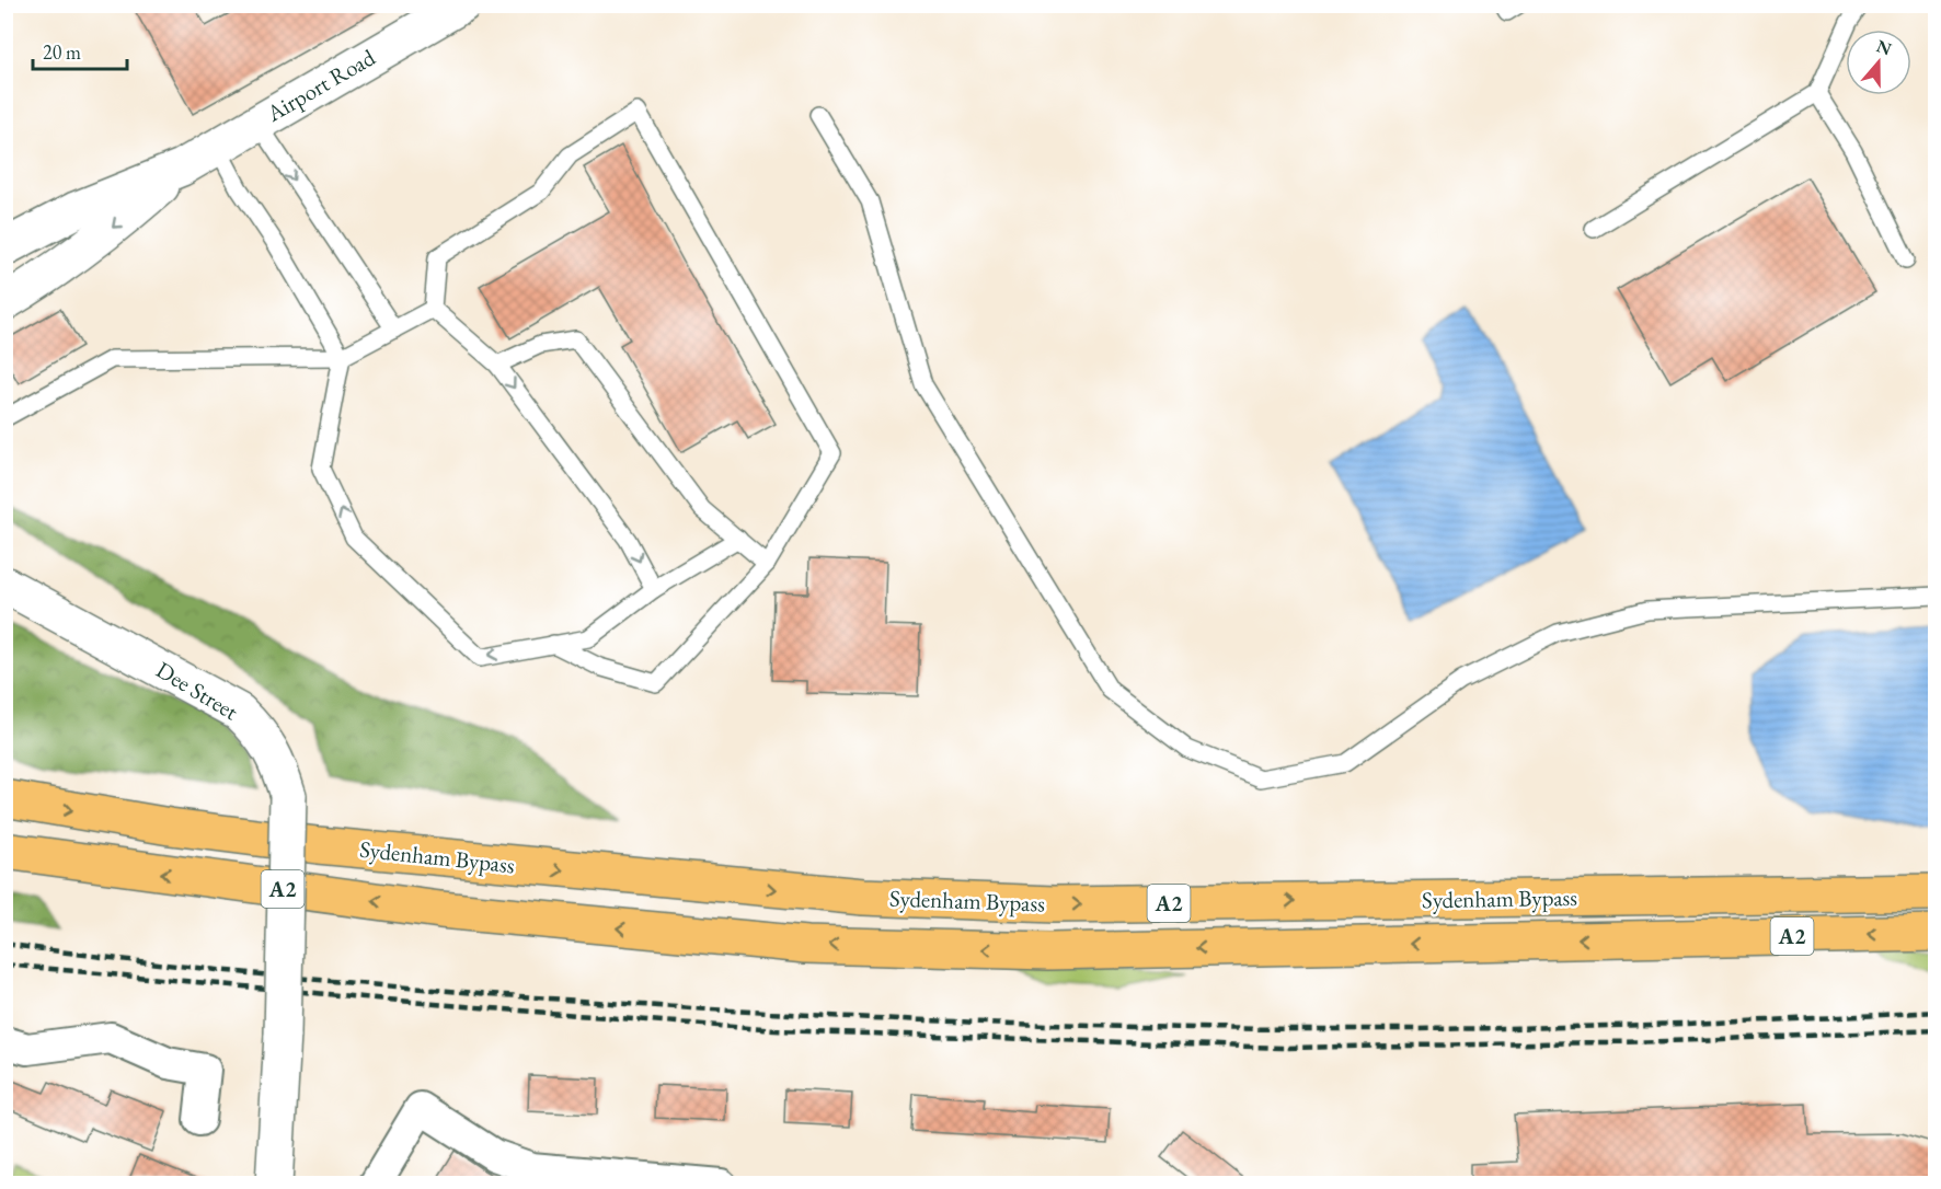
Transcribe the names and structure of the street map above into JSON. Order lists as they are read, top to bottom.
{
  "streets": {
    "highway": ["Sydenham Bypass", "A2"],
    "street": ["Airport Road", "Dee Street"]
  },
  "scale_bar": "20 m",
  "north": "top"
}
